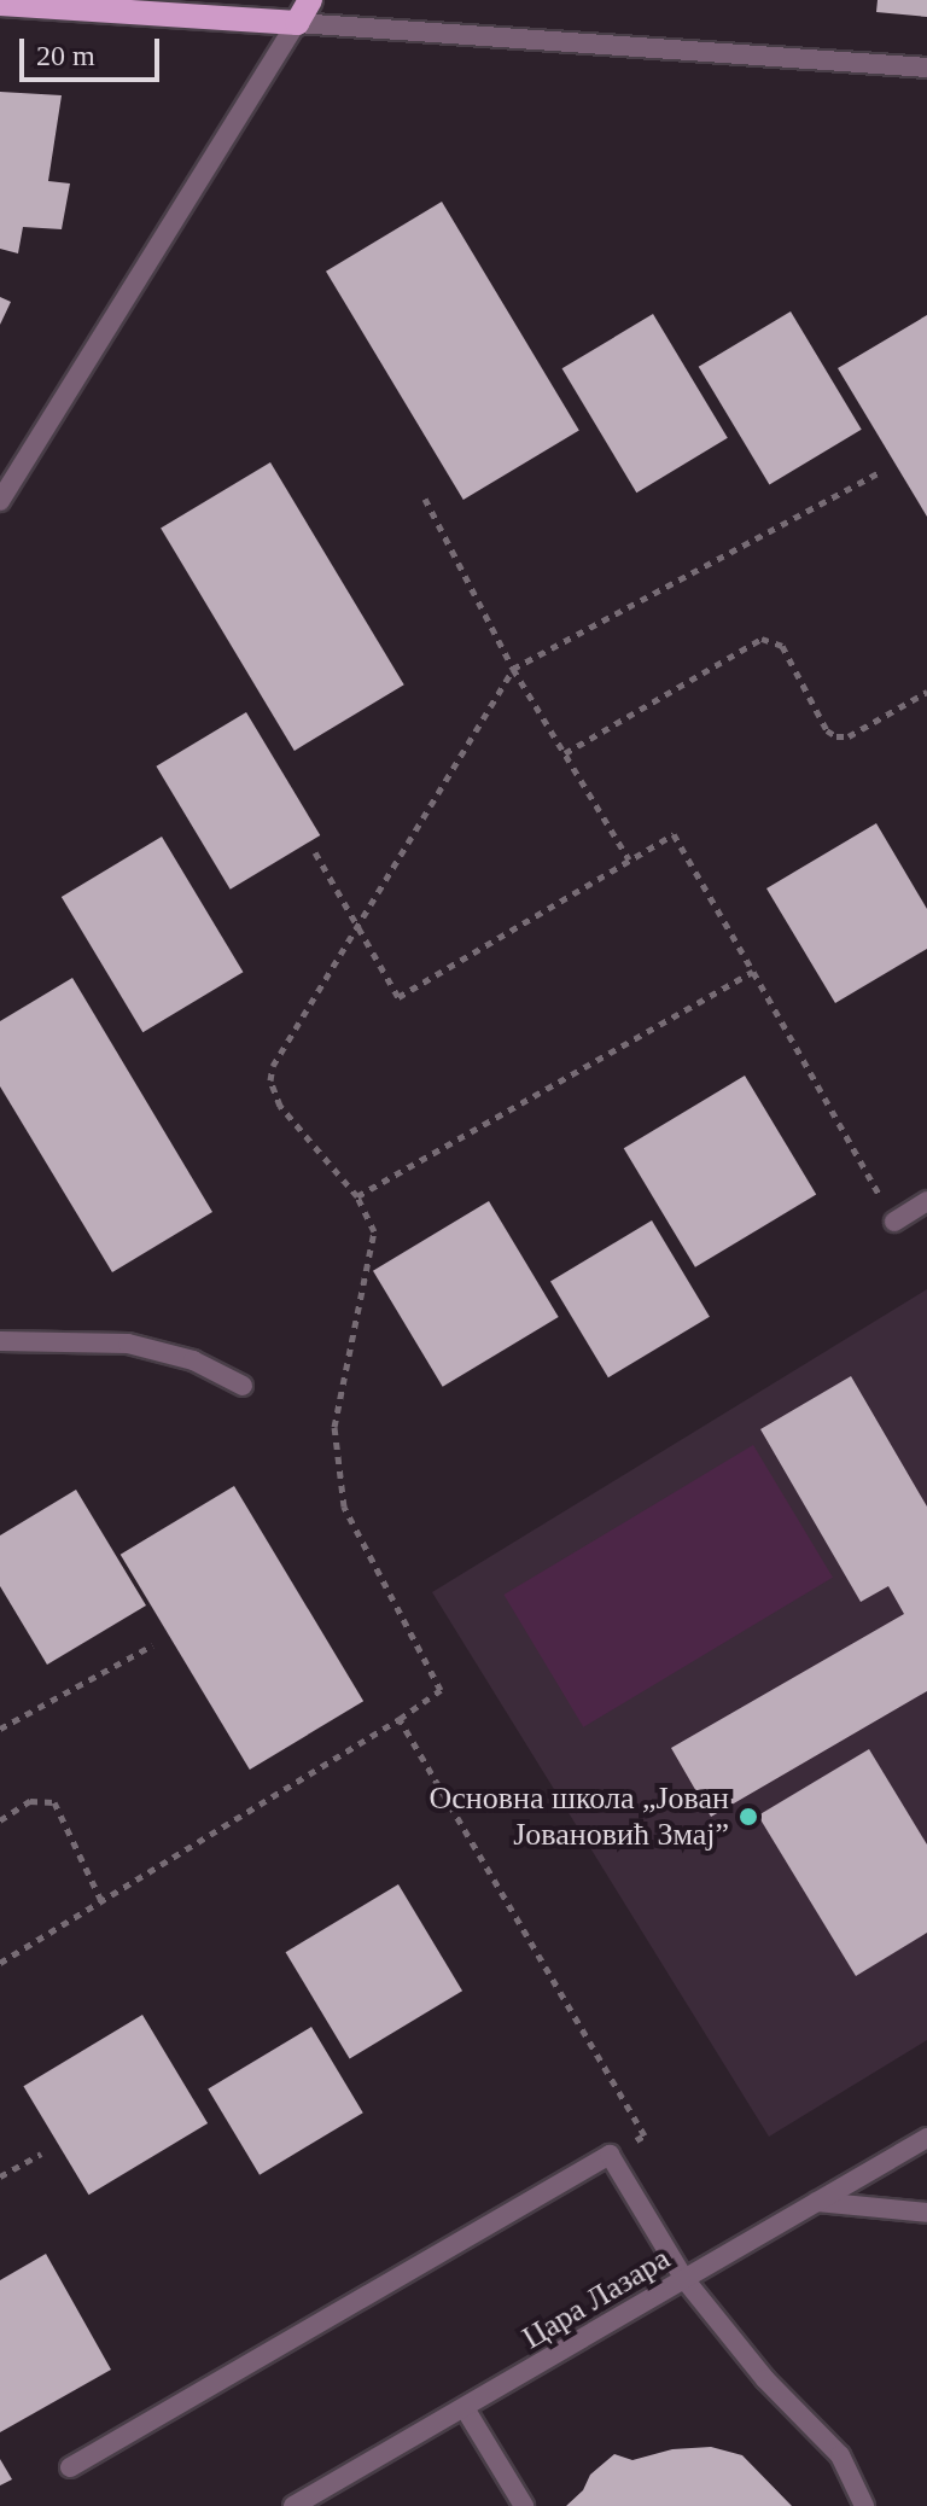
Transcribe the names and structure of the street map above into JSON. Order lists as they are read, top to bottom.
{
  "streets": {
    "street": ["Цара Лазара"]
  },
  "places": ["Основна школа „Јован Јовановић Змај”"],
  "scale_bar": "20 m"
}
